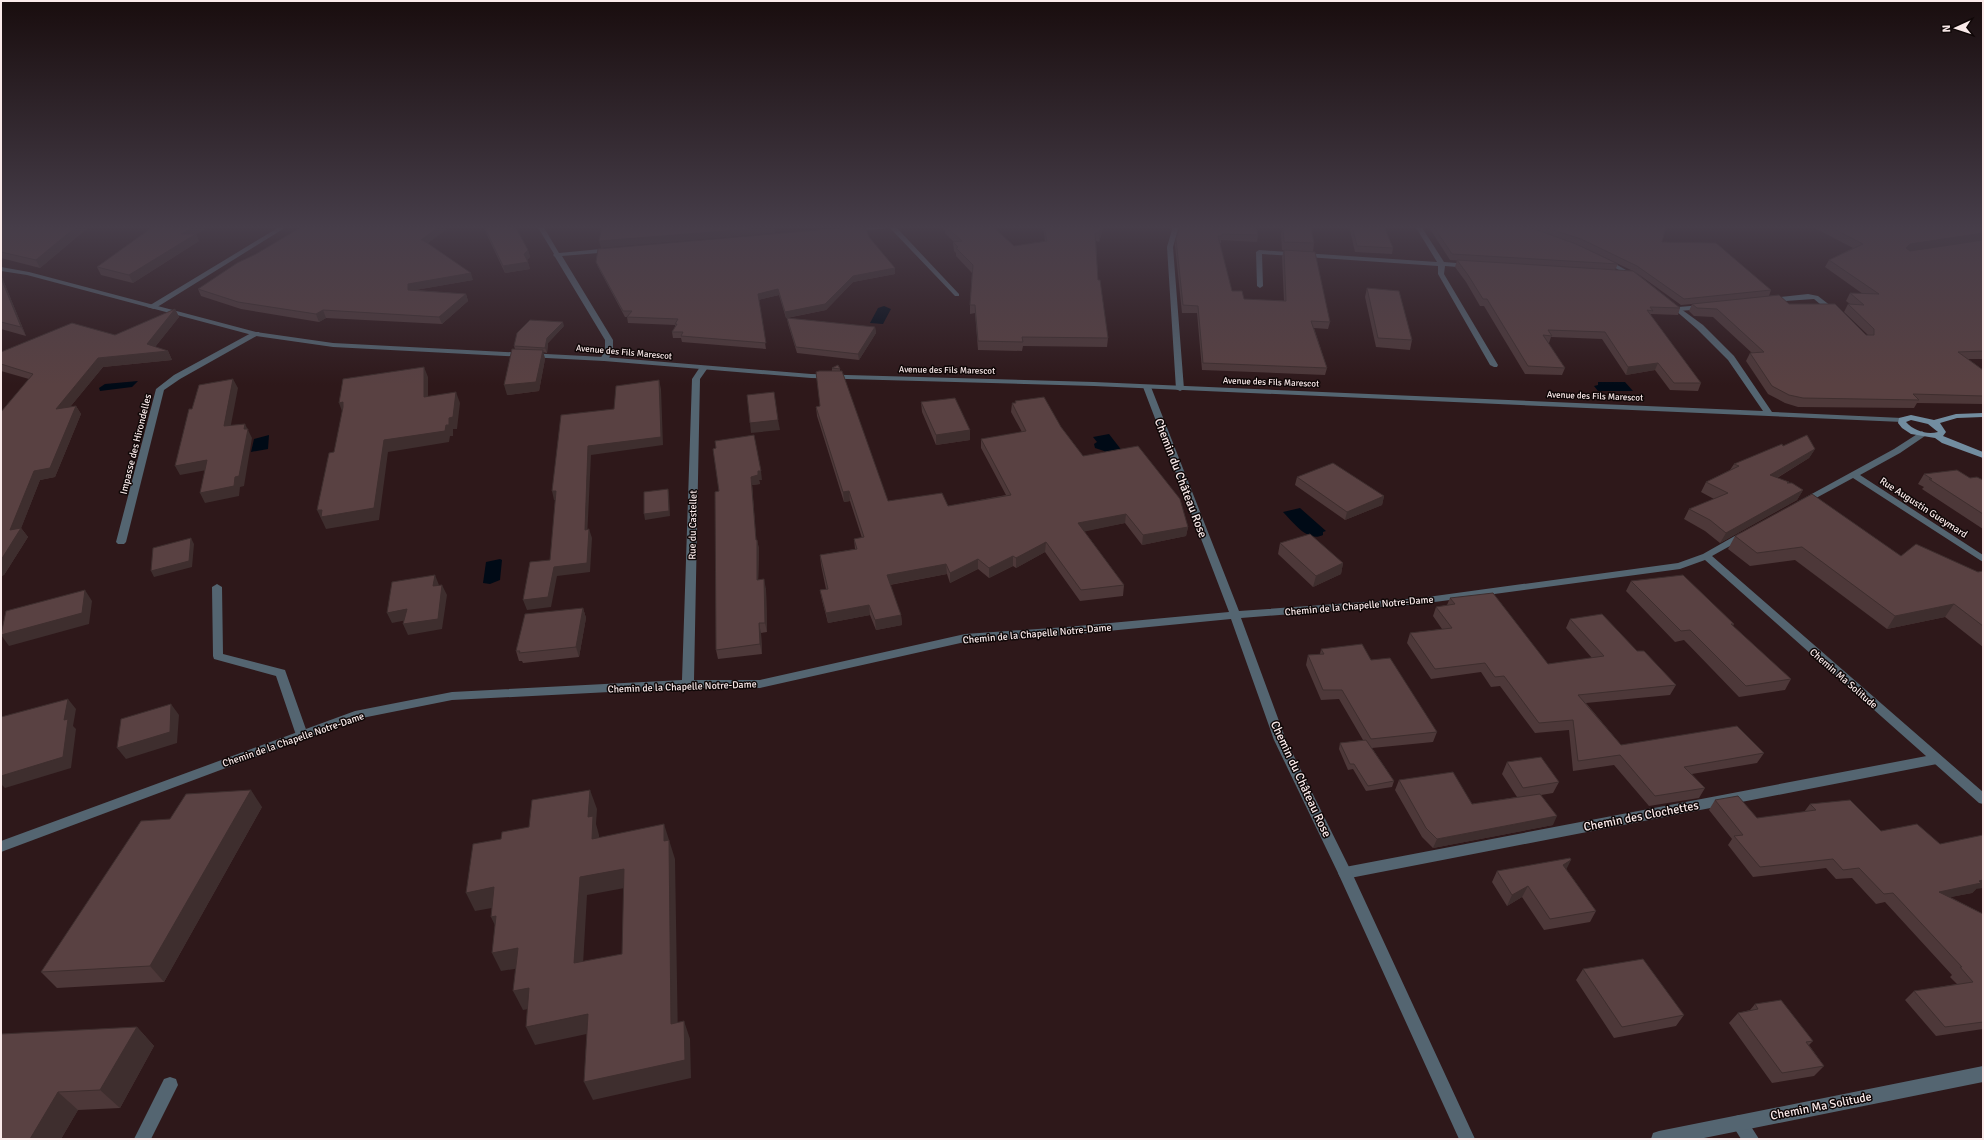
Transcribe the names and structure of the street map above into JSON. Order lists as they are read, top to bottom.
{
  "streets": {
    "street": [
      "Avenue des Fils Marescot",
      "Impasse des Hirondelles",
      "Chemin du Château Rose",
      "Rue Augustin Gueymard",
      "Rue du Castellet",
      "Chemin de la Chapelle Notre-Dame",
      "Chemin Ma Solitude",
      "Chemin des Clochettes"
    ]
  },
  "crossings": [
    ["Avenue des Fils Marescot", "Impasse des Hirondelles"],
    ["Avenue des Fils Marescot", "Chemin du Château Rose"],
    ["Avenue des Fils Marescot", "Rue du Castellet"],
    ["Chemin du Château Rose", "Chemin de la Chapelle Notre-Dame"],
    ["Chemin du Château Rose", "Chemin des Clochettes"],
    ["Rue du Castellet", "Chemin de la Chapelle Notre-Dame"],
    ["Chemin de la Chapelle Notre-Dame", "Chemin Ma Solitude"],
    ["Chemin Ma Solitude", "Chemin des Clochettes"]
  ],
  "north": "left"
}
